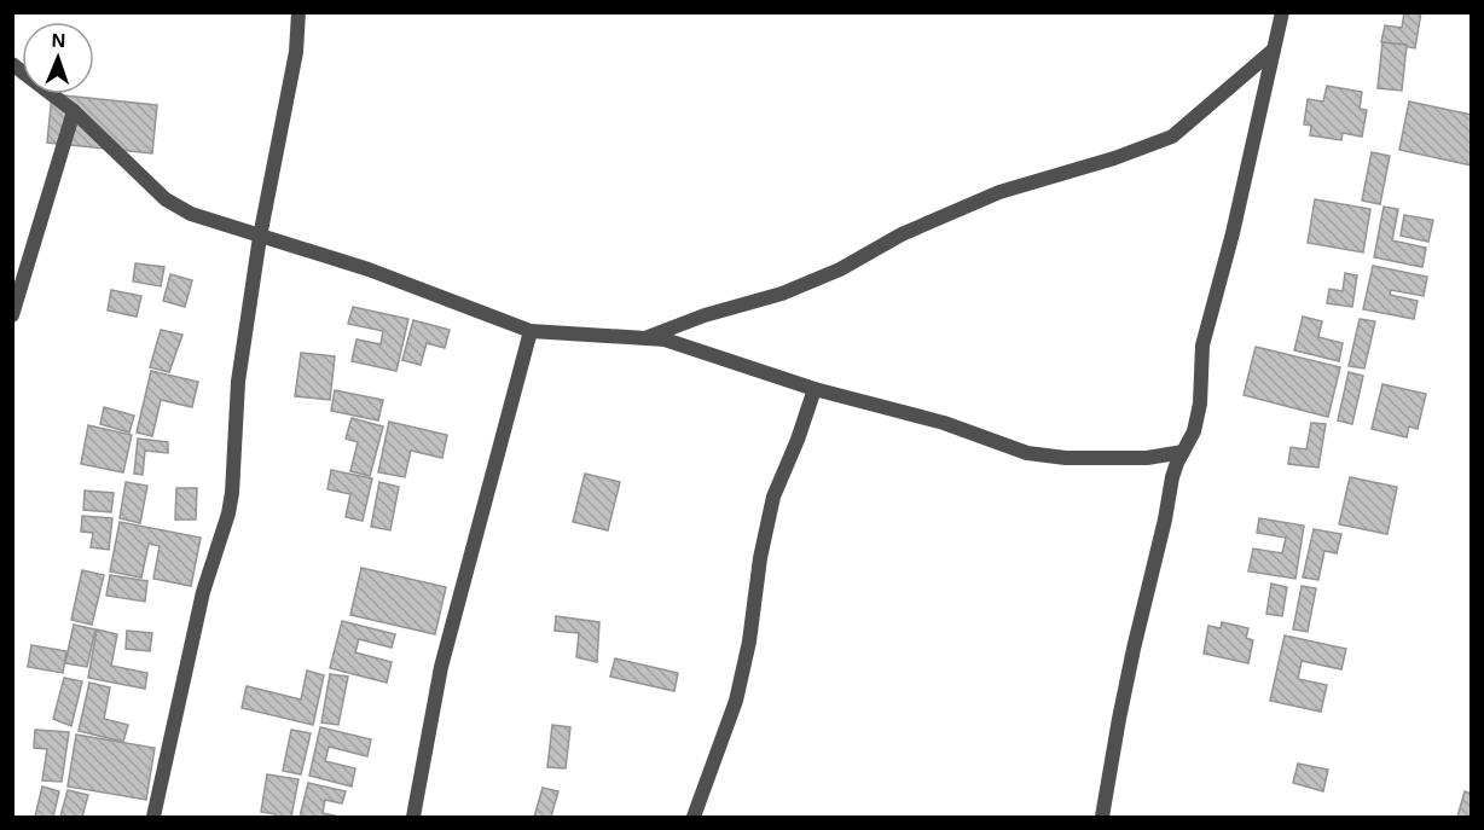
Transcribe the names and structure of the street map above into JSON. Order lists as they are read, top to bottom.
{
  "north": "top"
}
